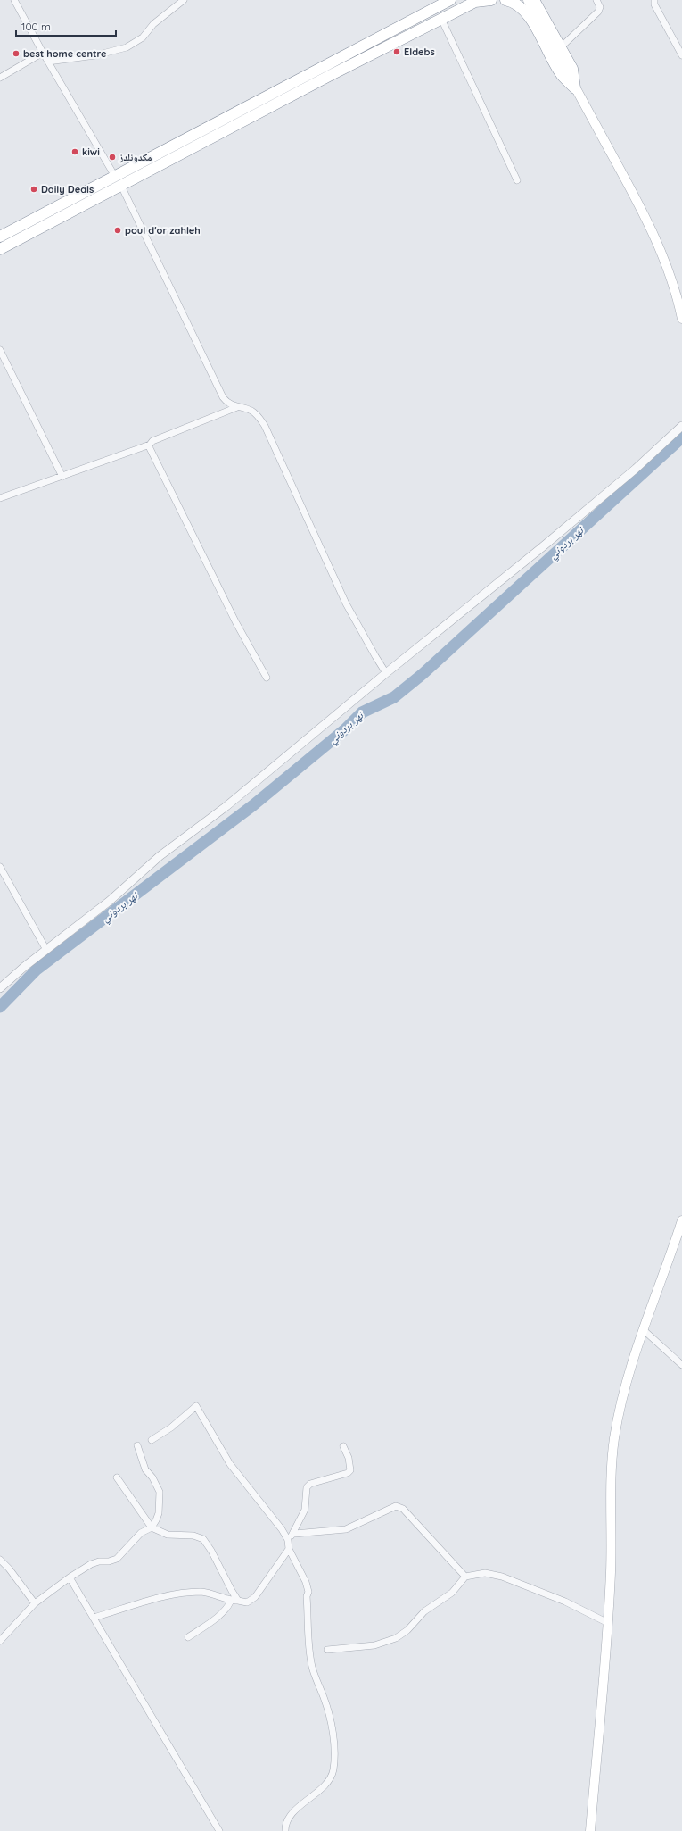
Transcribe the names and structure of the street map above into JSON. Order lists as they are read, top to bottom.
{
  "water": ["نهر بردوني"],
  "places": [
    "Eldebs",
    "best home centre",
    "kiwi",
    "مكدونلدز",
    "Daily Deals",
    "poul d'or zahleh"
  ],
  "scale_bar": "100 m"
}
